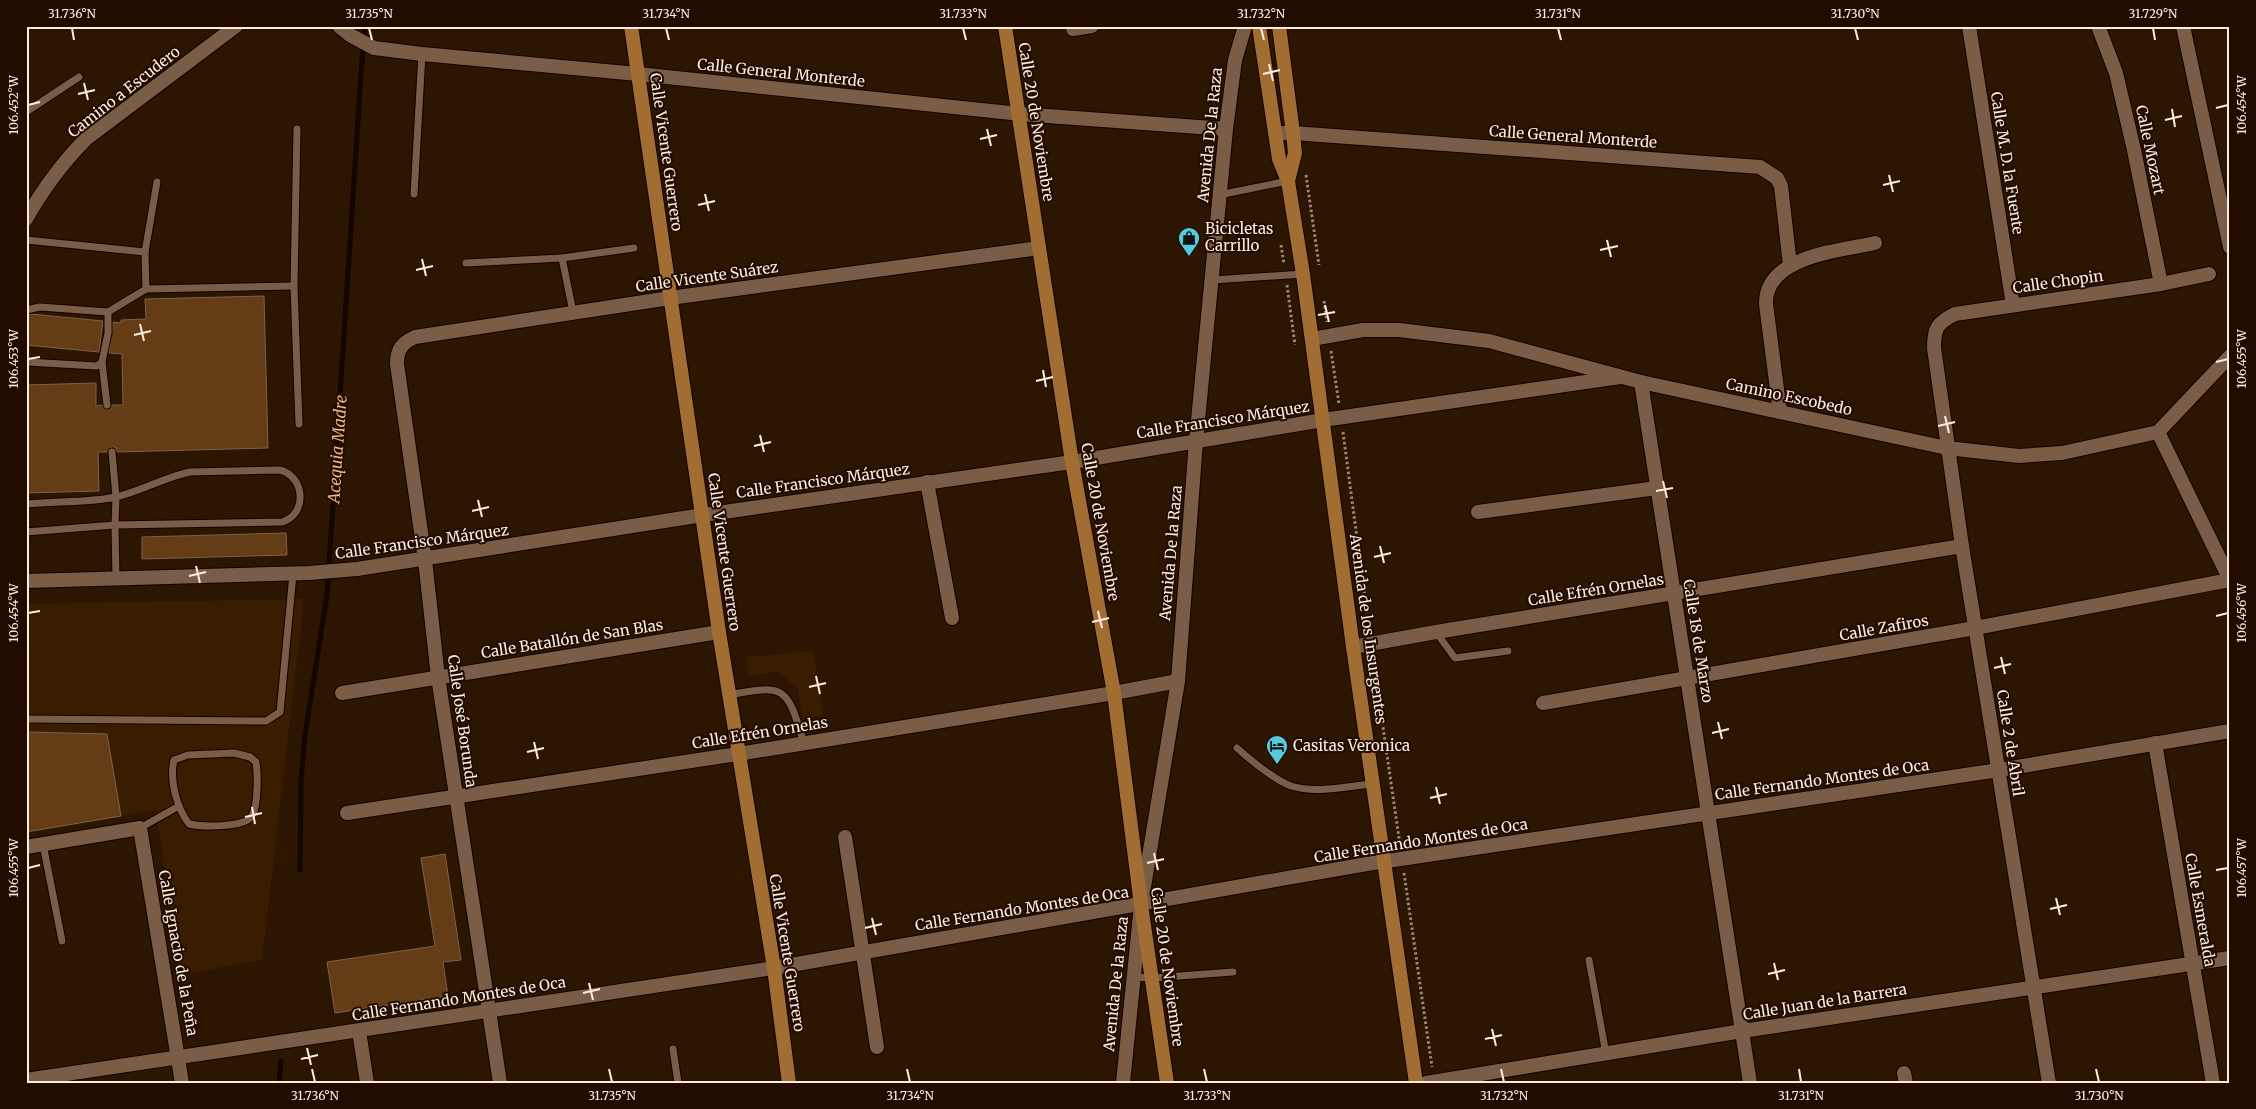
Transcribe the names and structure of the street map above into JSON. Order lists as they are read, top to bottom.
{
  "streets": {
    "main road": ["Calle 20 de Noviembre", "Calle Vicente Guerrero", "Avenida de los Insurgentes"],
    "street": [
      "Calle General Monterde",
      "Camino a Escudero",
      "Avenida De la Raza",
      "Calle Mozart",
      "Calle M. D. la Fuente",
      "Calle Vicente Suárez",
      "Calle Chopin",
      "Camino Escobedo",
      "Calle Francisco Márquez",
      "Calle Efrén Ornelas",
      "Calle Zafiros",
      "Calle Batallón de San Blas",
      "Calle 18 de Marzo",
      "Calle José Borunda",
      "Calle 2 de Abril",
      "Calle Fernando Montes de Oca",
      "Calle Esmeralda",
      "Calle Ignacio de la Peña",
      "Calle Juan de la Barrera"
    ]
  },
  "crossings": [
    ["Calle General Monterde", "Calle 20 de Noviembre"],
    ["Calle General Monterde", "Avenida De la Raza"],
    ["Calle General Monterde", "Calle Vicente Guerrero"],
    ["Calle General Monterde", "Avenida de los Insurgentes"],
    ["Calle 20 de Noviembre", "Avenida De la Raza"],
    ["Calle 20 de Noviembre", "Calle Vicente Suárez"],
    ["Calle 20 de Noviembre", "Calle Francisco Márquez"],
    ["Calle 20 de Noviembre", "Calle Efrén Ornelas"],
    ["Calle 20 de Noviembre", "Calle Fernando Montes de Oca"],
    ["Avenida De la Raza", "Calle Francisco Márquez"],
    ["Avenida De la Raza", "Calle Efrén Ornelas"],
    ["Avenida De la Raza", "Calle Fernando Montes de Oca"],
    ["Calle Mozart", "Calle Chopin"],
    ["Calle Vicente Guerrero", "Calle Vicente Suárez"],
    ["Calle Vicente Guerrero", "Calle Francisco Márquez"],
    ["Calle Vicente Guerrero", "Calle Efrén Ornelas"],
    ["Calle Vicente Guerrero", "Calle Batallón de San Blas"],
    ["Calle Vicente Guerrero", "Calle Fernando Montes de Oca"],
    ["Calle M. D. la Fuente", "Calle Chopin"],
    ["Calle Vicente Suárez", "Calle José Borunda"],
    ["Calle Chopin", "Calle 2 de Abril"],
    ["Camino Escobedo", "Calle Francisco Márquez"],
    ["Camino Escobedo", "Avenida de los Insurgentes"],
    ["Camino Escobedo", "Calle 18 de Marzo"],
    ["Camino Escobedo", "Calle 2 de Abril"],
    ["Calle Francisco Márquez", "Avenida de los Insurgentes"],
    ["Calle Francisco Márquez", "Calle José Borunda"],
    ["Calle Efrén Ornelas", "Avenida de los Insurgentes"],
    ["Calle Efrén Ornelas", "Calle 18 de Marzo"],
    ["Calle Efrén Ornelas", "Calle José Borunda"],
    ["Calle Efrén Ornelas", "Calle 2 de Abril"],
    ["Calle Zafiros", "Calle 18 de Marzo"],
    ["Calle Zafiros", "Calle 2 de Abril"],
    ["Avenida de los Insurgentes", "Calle Fernando Montes de Oca"],
    ["Calle Batallón de San Blas", "Calle José Borunda"],
    ["Calle 18 de Marzo", "Calle Fernando Montes de Oca"],
    ["Calle 18 de Marzo", "Calle Juan de la Barrera"],
    ["Calle José Borunda", "Calle Fernando Montes de Oca"],
    ["Calle 2 de Abril", "Calle Fernando Montes de Oca"],
    ["Calle 2 de Abril", "Calle Juan de la Barrera"],
    ["Calle Fernando Montes de Oca", "Calle Esmeralda"],
    ["Calle Fernando Montes de Oca", "Calle Ignacio de la Peña"],
    ["Calle Esmeralda", "Calle Juan de la Barrera"]
  ],
  "water": ["Acequia Madre"],
  "places": {
    "shop": ["Bicicletas Carrillo"],
    "hotel": ["Casitas Veronica"]
  },
  "coordinates": [
    "31.736°N",
    "31.735°N",
    "31.734°N",
    "31.733°N",
    "31.732°N",
    "31.731°N",
    "31.730°N",
    "31.729°N",
    "106.452°W",
    "106.454°W",
    "106.453°W",
    "106.455°W",
    "106.456°W",
    "106.457°W"
  ]
}
